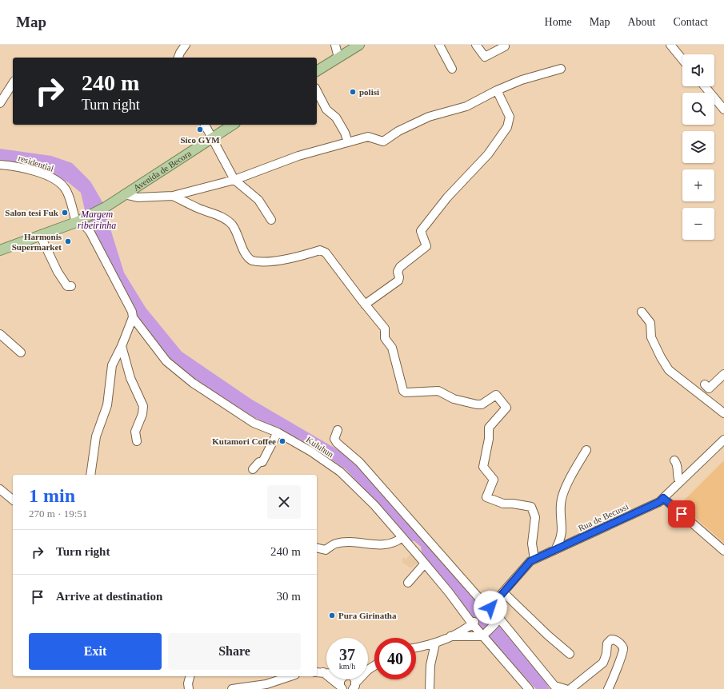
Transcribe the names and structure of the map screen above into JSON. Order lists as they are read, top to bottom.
{
  "streets": {
    "main road": ["Avenida de Becora"],
    "street": ["residential", "Kuluhun", "Rua de Becussi"]
  },
  "crossings": [
    ["residential", "Avenida de Becora"],
    ["residential", "Kuluhun"],
    ["Avenida de Becora", "Kuluhun"]
  ],
  "water": ["Margem ribeirinha"],
  "places": [
    "polisi",
    "Sico GYM",
    "Salon tesi Fuk",
    "Harmonis Supermarket",
    "Kutamori Coffee",
    "Pura Girinatha"
  ],
  "page": {
    "header": "Map",
    "nav": [
      "Home",
      "Map",
      "About",
      "Contact"
    ],
    "map_buttons": ["+", "−"],
    "turn": ["240 m", "Turn right"],
    "heading": ["1 min", "270 m · 19:51"],
    "list": [
      {
        "name": "Turn right",
        "value": "240 m"
      },
      {
        "name": "Arrive at destination",
        "value": "30 m"
      }
    ],
    "buttons": ["Exit", "Share"],
    "speed": "37 km/h",
    "limit": "40"
  }
}
